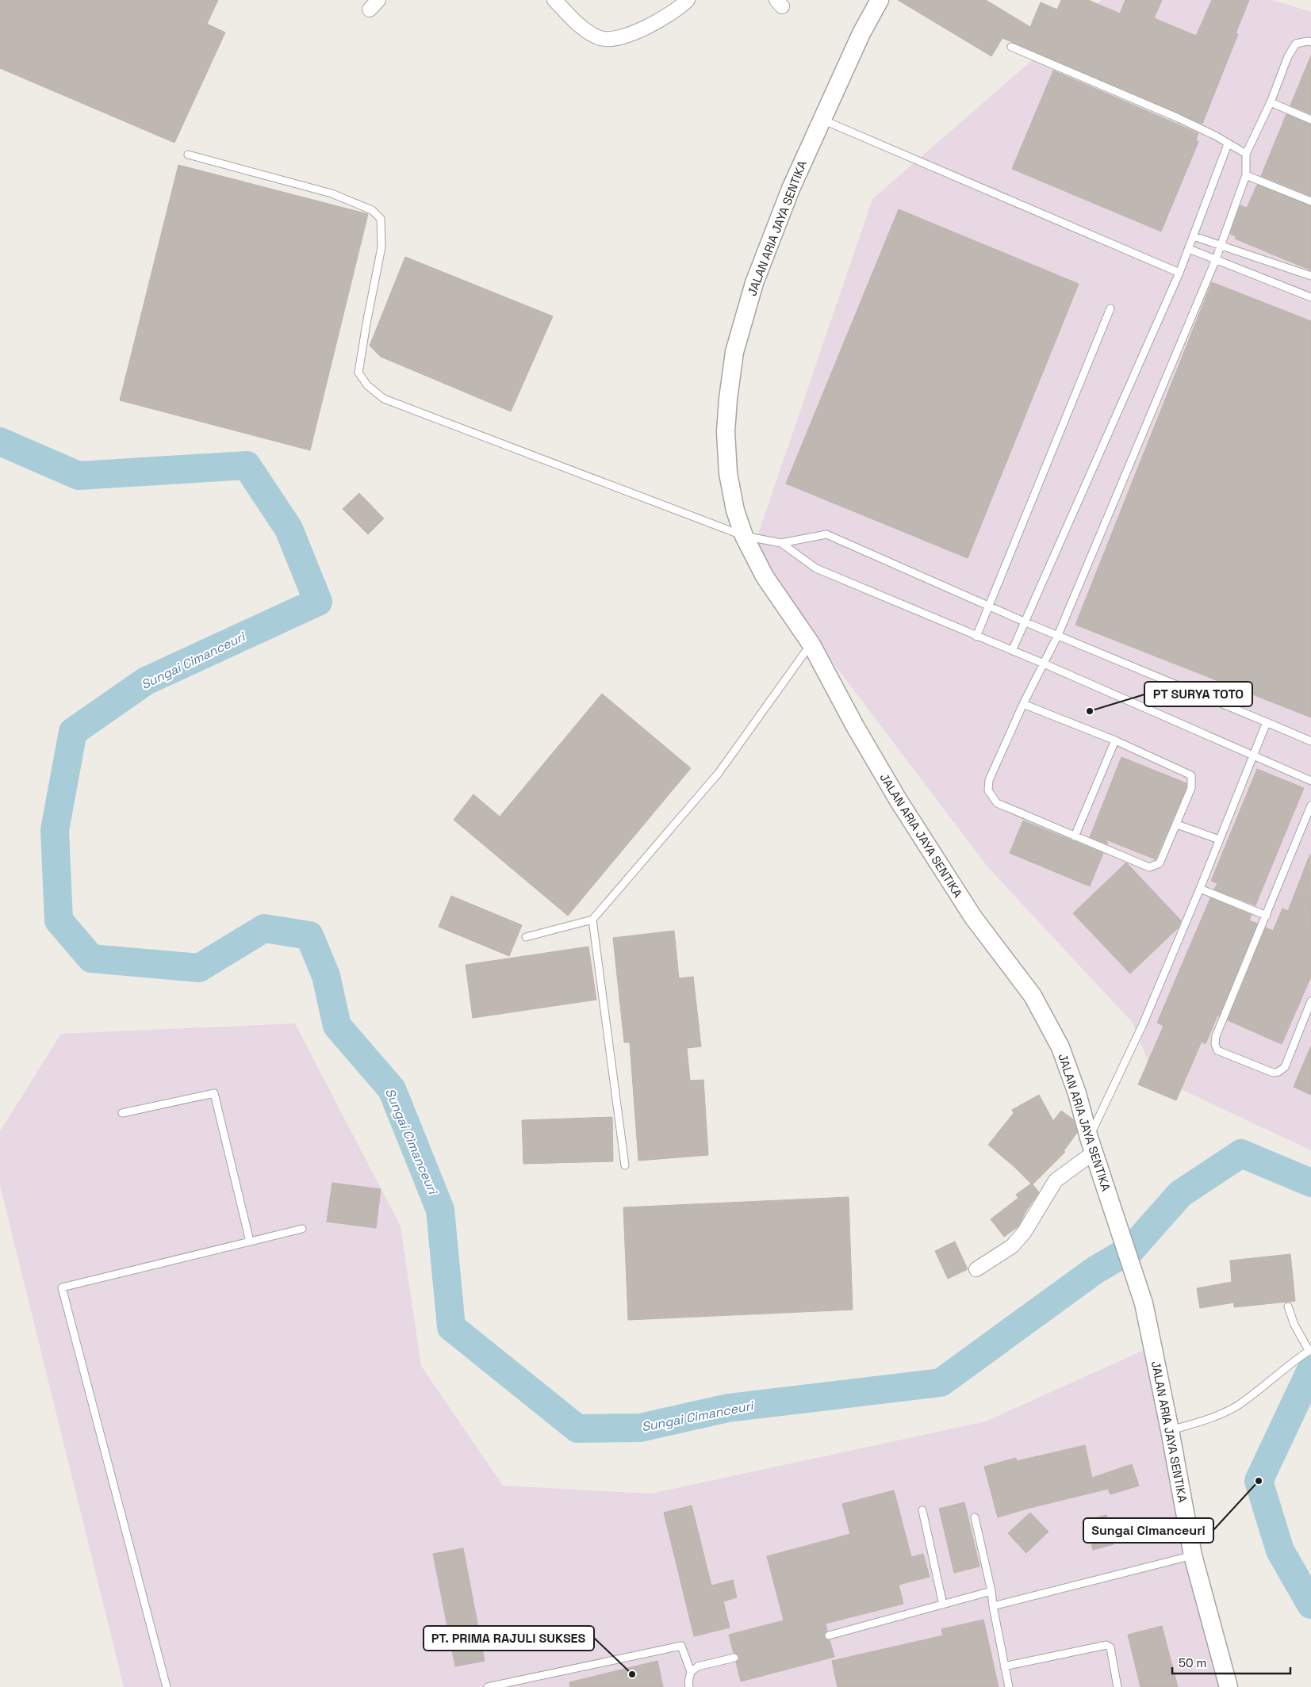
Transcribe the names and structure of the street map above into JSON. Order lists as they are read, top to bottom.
{
  "streets": {
    "street": ["JALAN ARIA JAYA SENTIKA"]
  },
  "water": ["Sungai Cimanceuri"],
  "places": ["PT SURYA TOTO", "Sungai Cimanceuri", "PT. PRIMA RAJULI SUKSES"],
  "scale_bar": "50 m"
}
